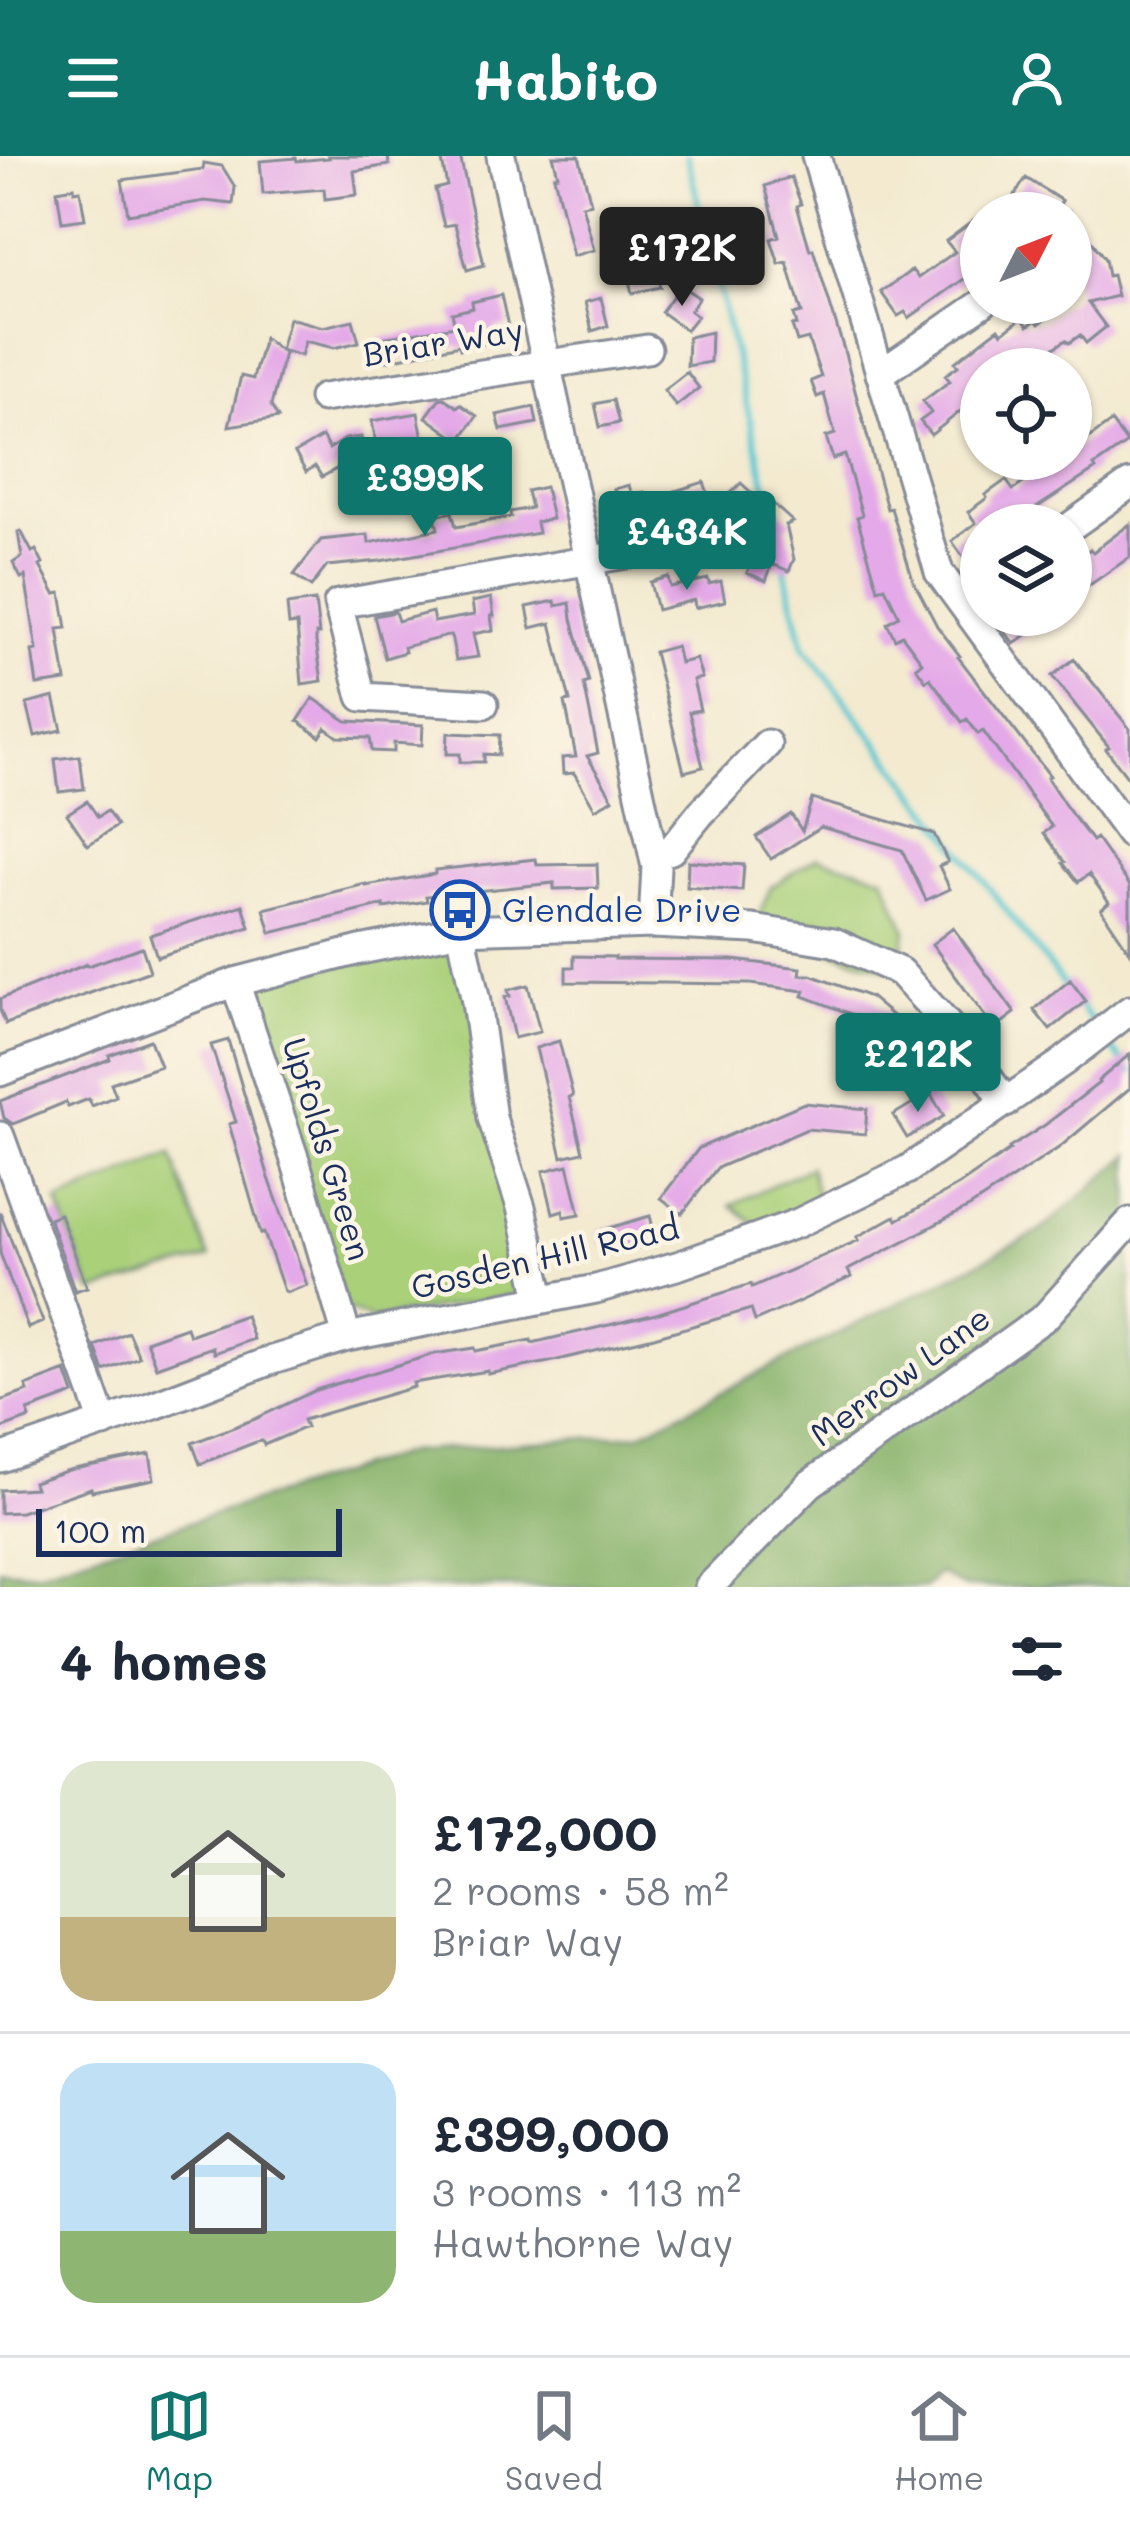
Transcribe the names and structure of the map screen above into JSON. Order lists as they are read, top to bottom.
{
  "streets": {
    "street": [
      "Briar Way",
      "Upfolds Green",
      "Gosden Hill Road",
      "Merrow Lane"
    ]
  },
  "crossings": [
    ["Upfolds Green", "Gosden Hill Road"]
  ],
  "places": {
    "bus stop": ["Glendale Drive"]
  },
  "scale_bar": "100 m",
  "north": "top right",
  "page": {
    "header": "Habito",
    "price": [
      "£172K",
      "£399K",
      "£434K",
      "£212K"
    ],
    "scale": "100 m",
    "heading": "4 homes",
    "list": [
      {
        "name": "£172,000",
        "note": "2 rooms · 58 m² · Briar Way"
      },
      {
        "name": "£399,000",
        "note": "3 rooms · 113 m² · Hawthorne Way"
      }
    ],
    "tabs": ["Map", "Saved", "Home"]
  }
}
